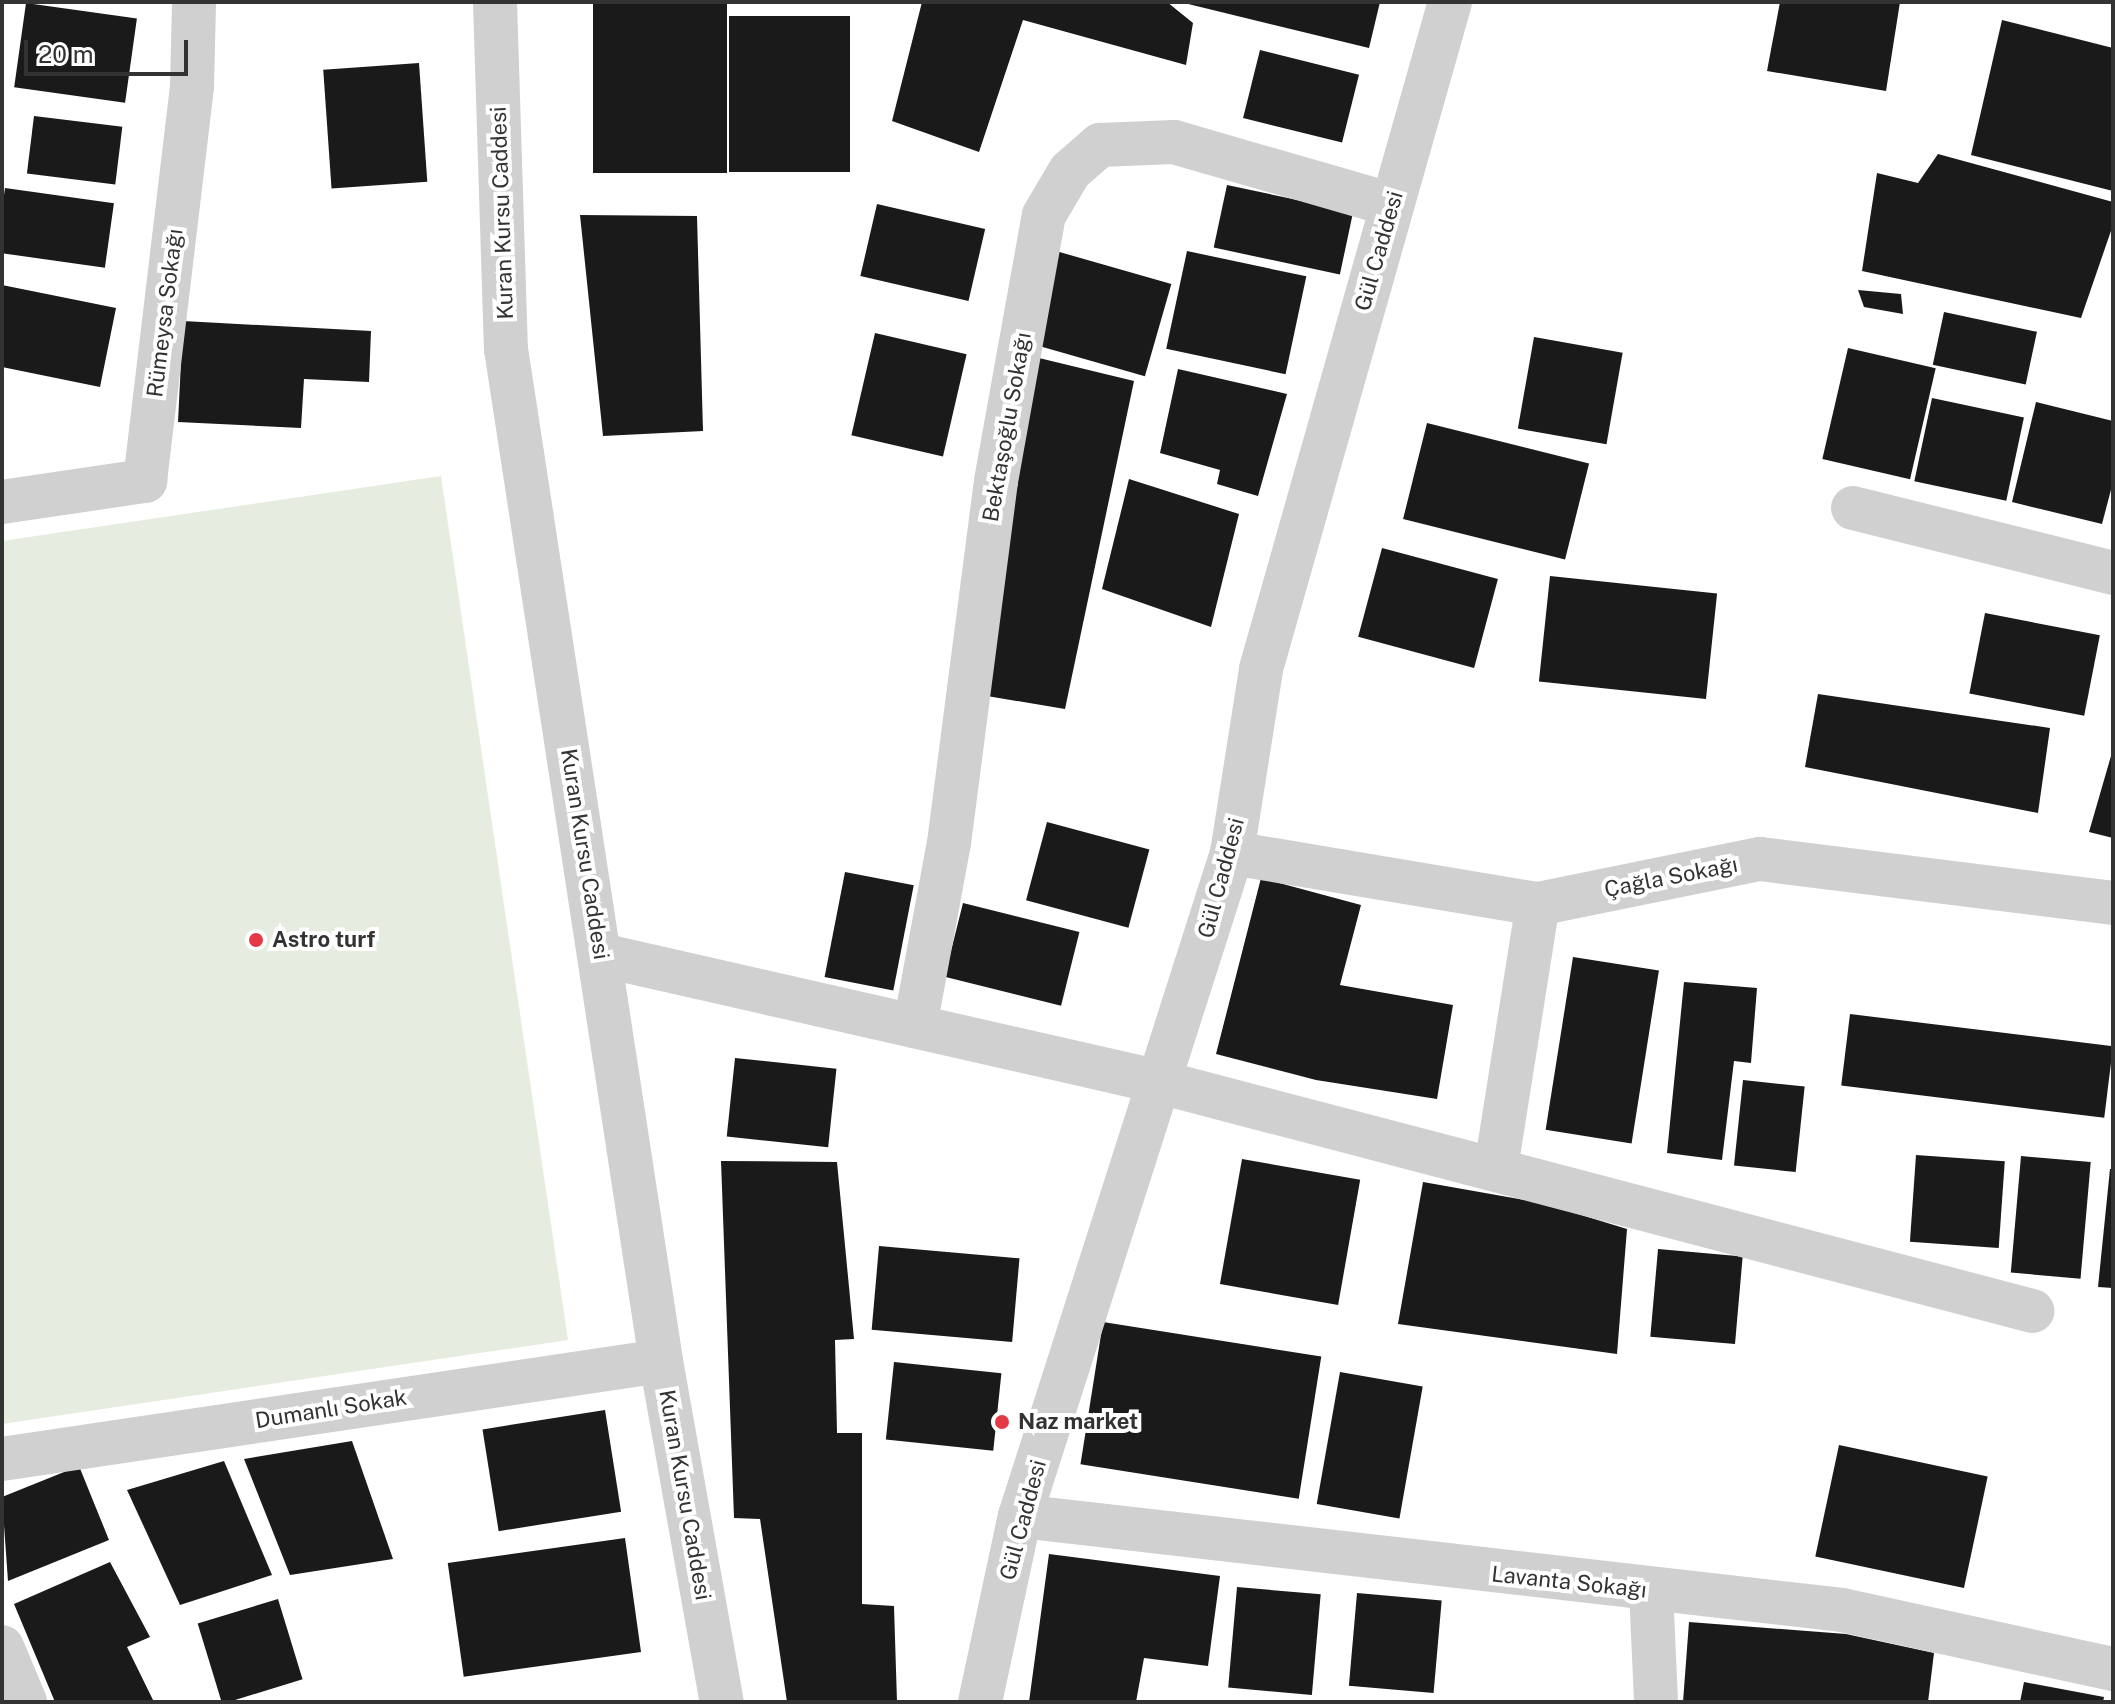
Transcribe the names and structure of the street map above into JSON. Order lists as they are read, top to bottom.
{
  "streets": {
    "street": [
      "Kuran Kursu Caddesi",
      "Gül Caddesi",
      "Rümeysa Sokağı",
      "Bektaşoğlu Sokağı",
      "Çağla Sokağı",
      "Dumanlı Sokak",
      "Lavanta Sokağı"
    ]
  },
  "crossings": [
    ["Kuran Kursu Caddesi", "Dumanlı Sokak"],
    ["Gül Caddesi", "Bektaşoğlu Sokağı"],
    ["Gül Caddesi", "Çağla Sokağı"],
    ["Gül Caddesi", "Lavanta Sokağı"]
  ],
  "places": ["Astro turf", "Naz market"],
  "scale_bar": "20 m"
}
